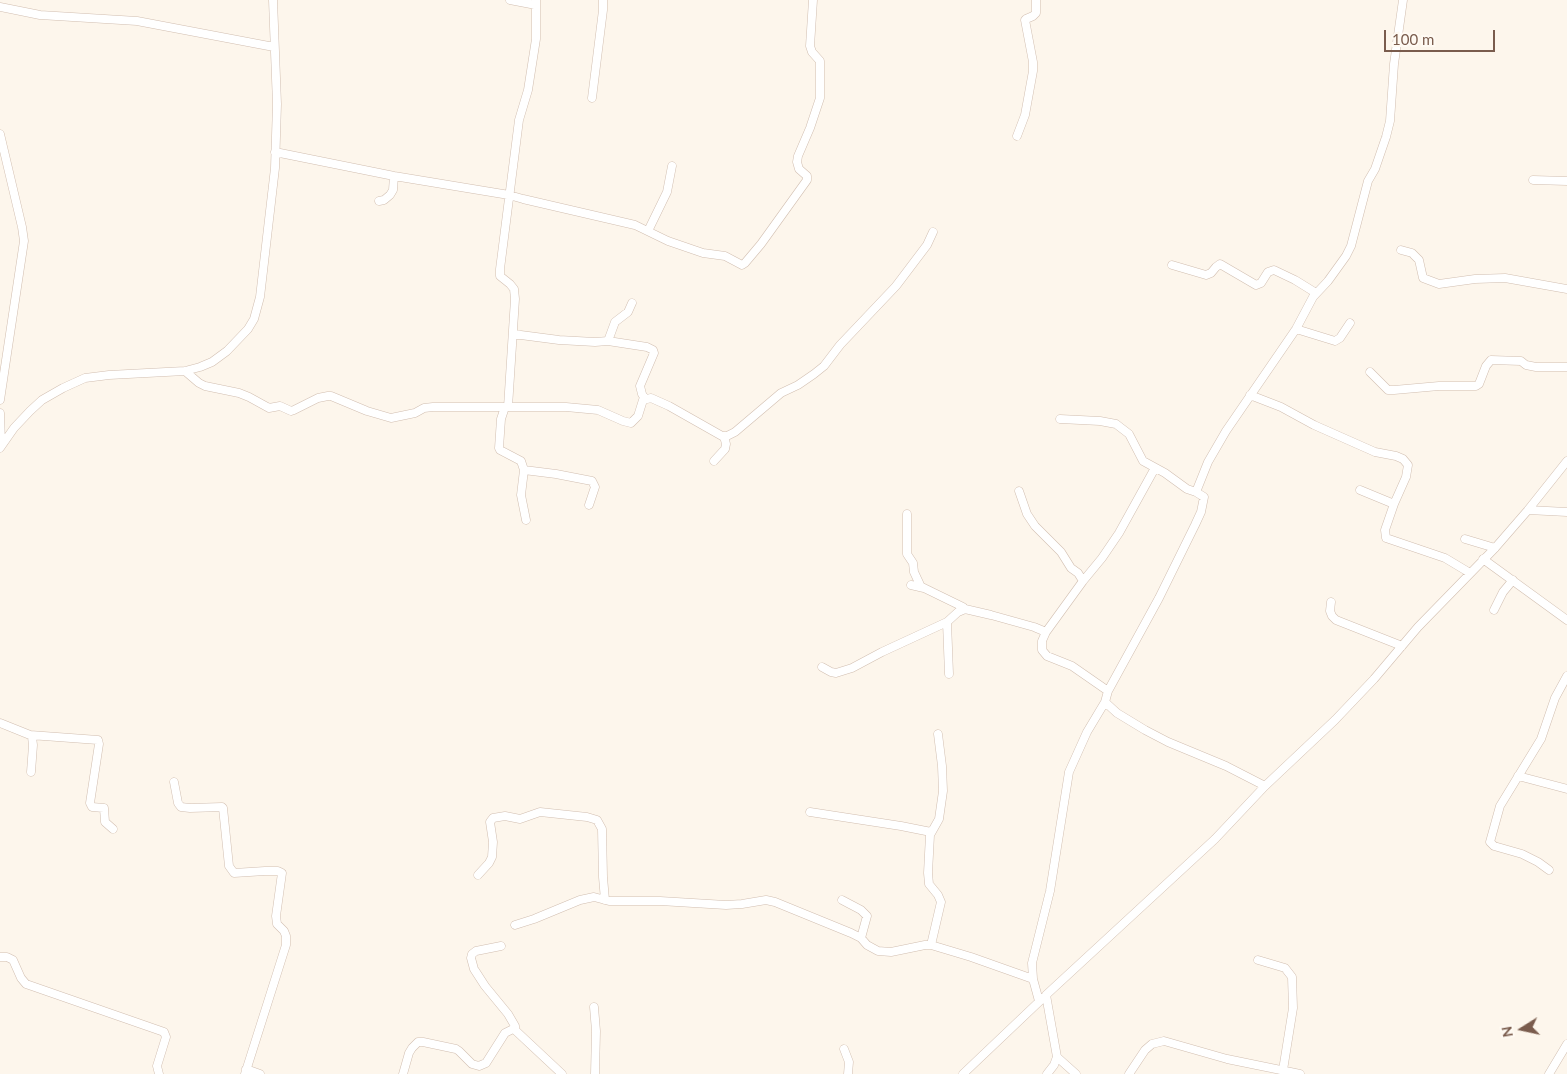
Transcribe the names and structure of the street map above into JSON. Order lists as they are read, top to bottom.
{
  "scale_bar": "100 m",
  "north": "left"
}
